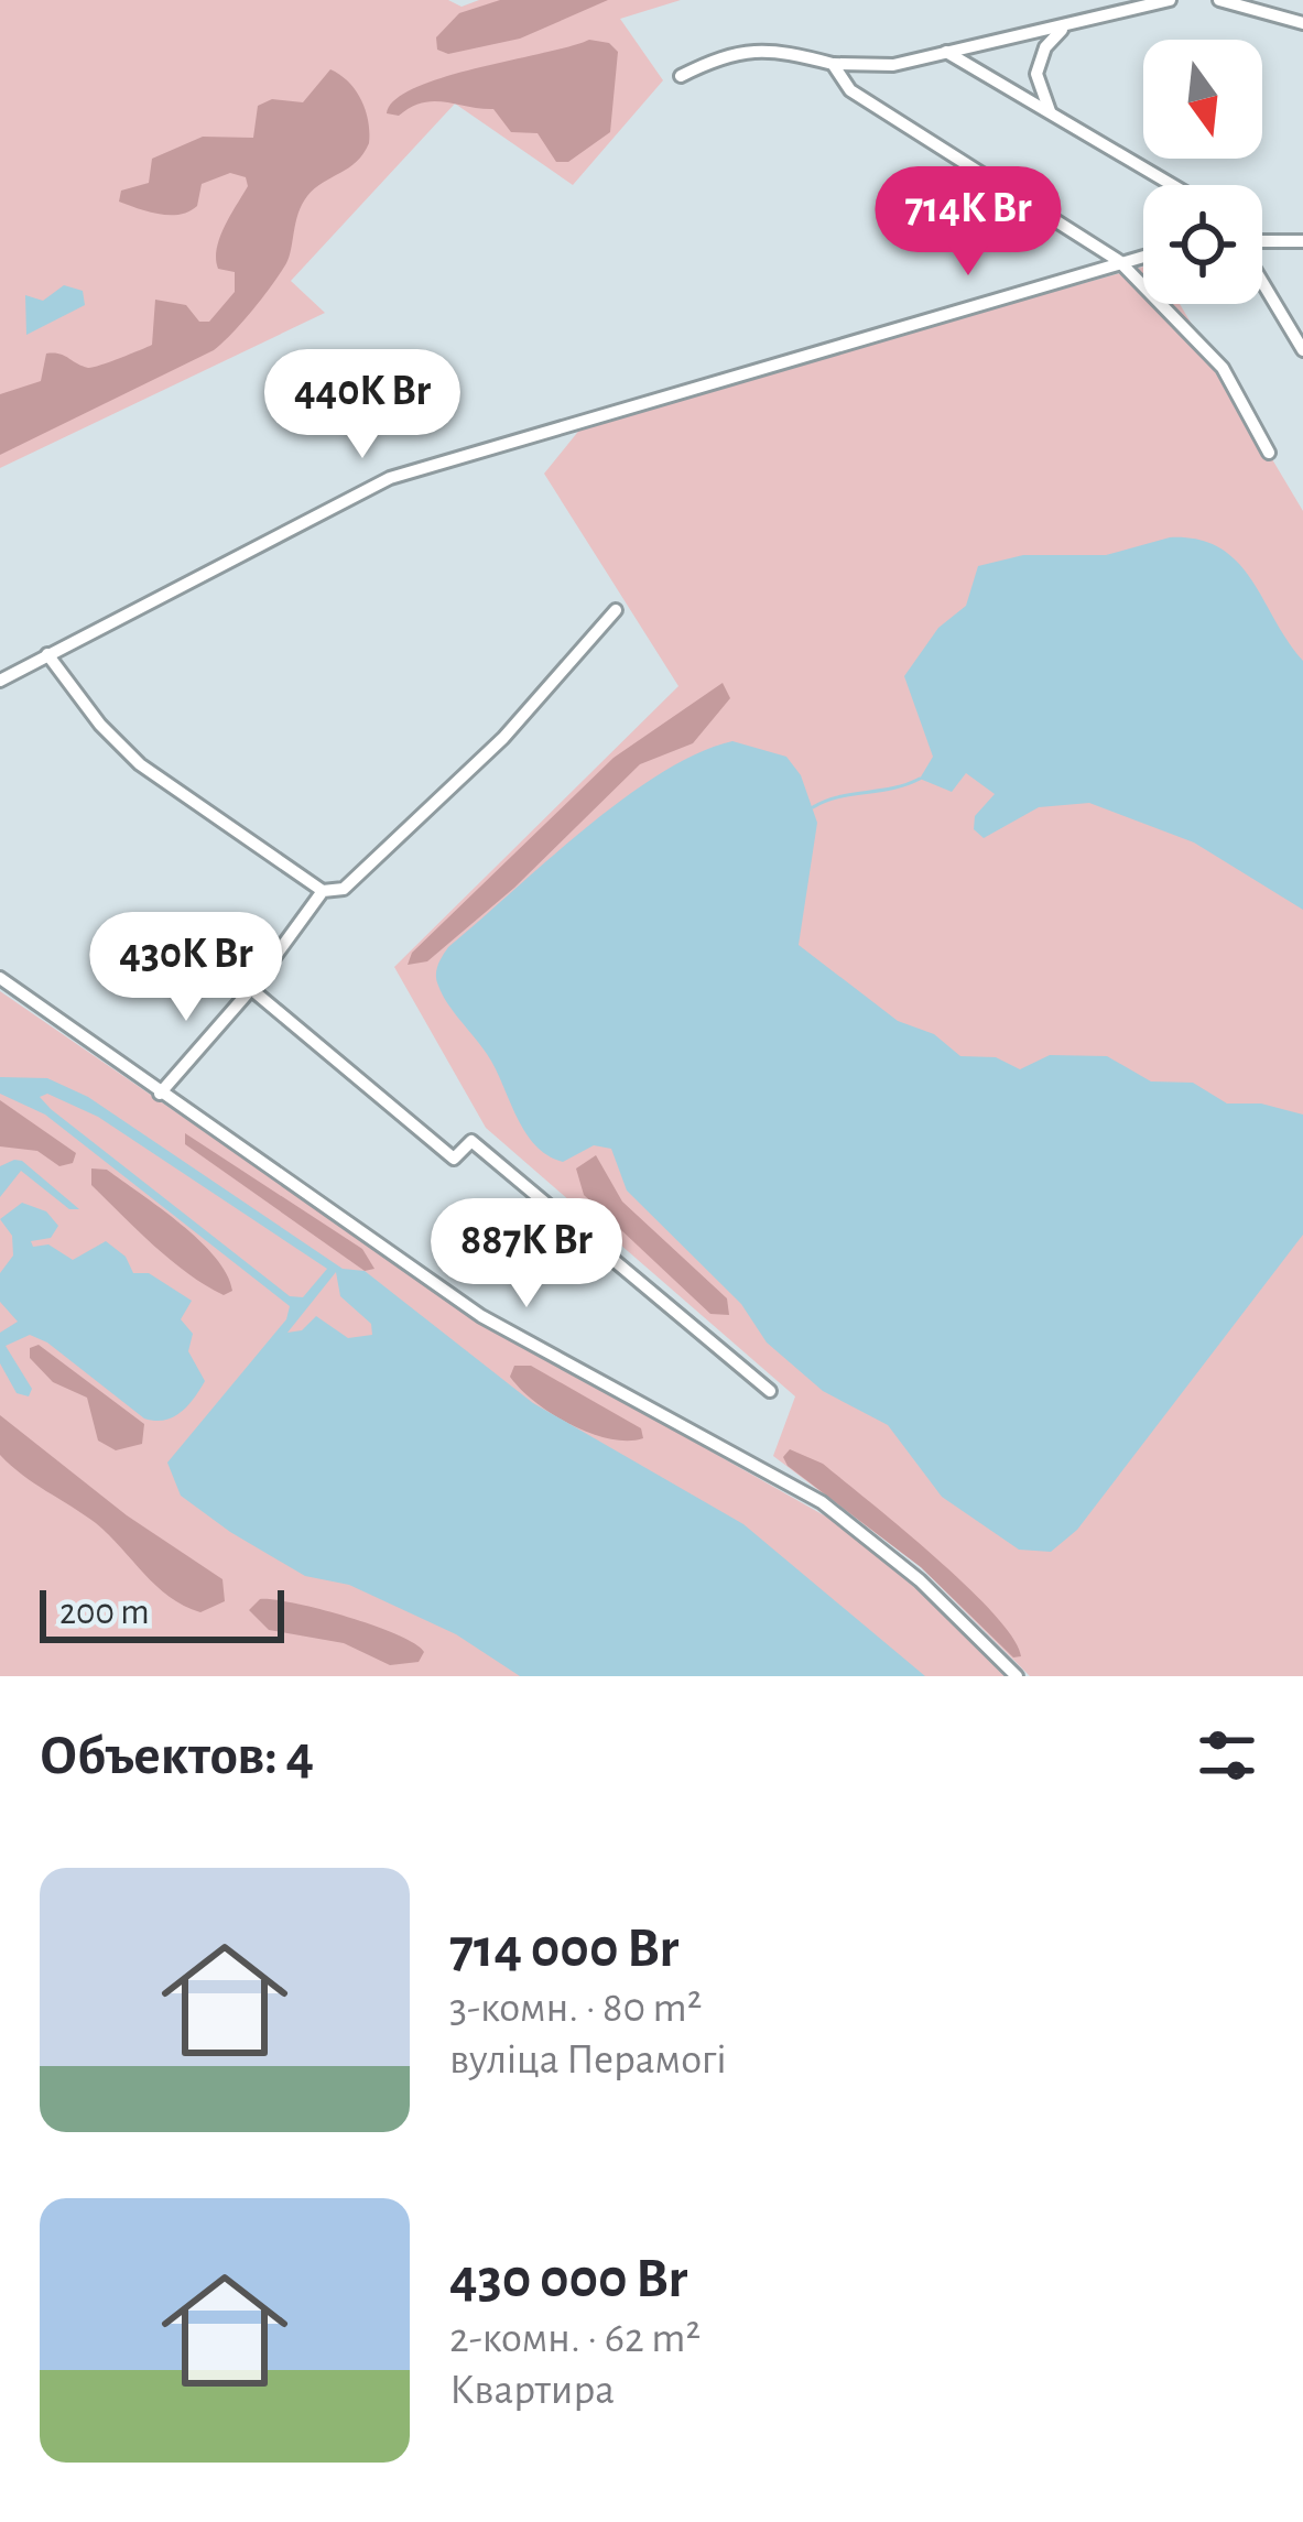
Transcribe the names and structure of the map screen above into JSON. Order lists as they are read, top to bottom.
{
  "scale_bar": "200 m",
  "north": "bottom",
  "page": {
    "price": [
      "714K Br",
      "440K Br",
      "430K Br",
      "887K Br"
    ],
    "scale": "200 m",
    "heading": "Объектов: 4",
    "list": [
      {
        "name": "714 000 Br",
        "note": "3-комн. · 80 m² · вуліца Перамогі"
      },
      {
        "name": "430 000 Br",
        "note": "2-комн. · 62 m² · Квартира"
      }
    ]
  }
}
